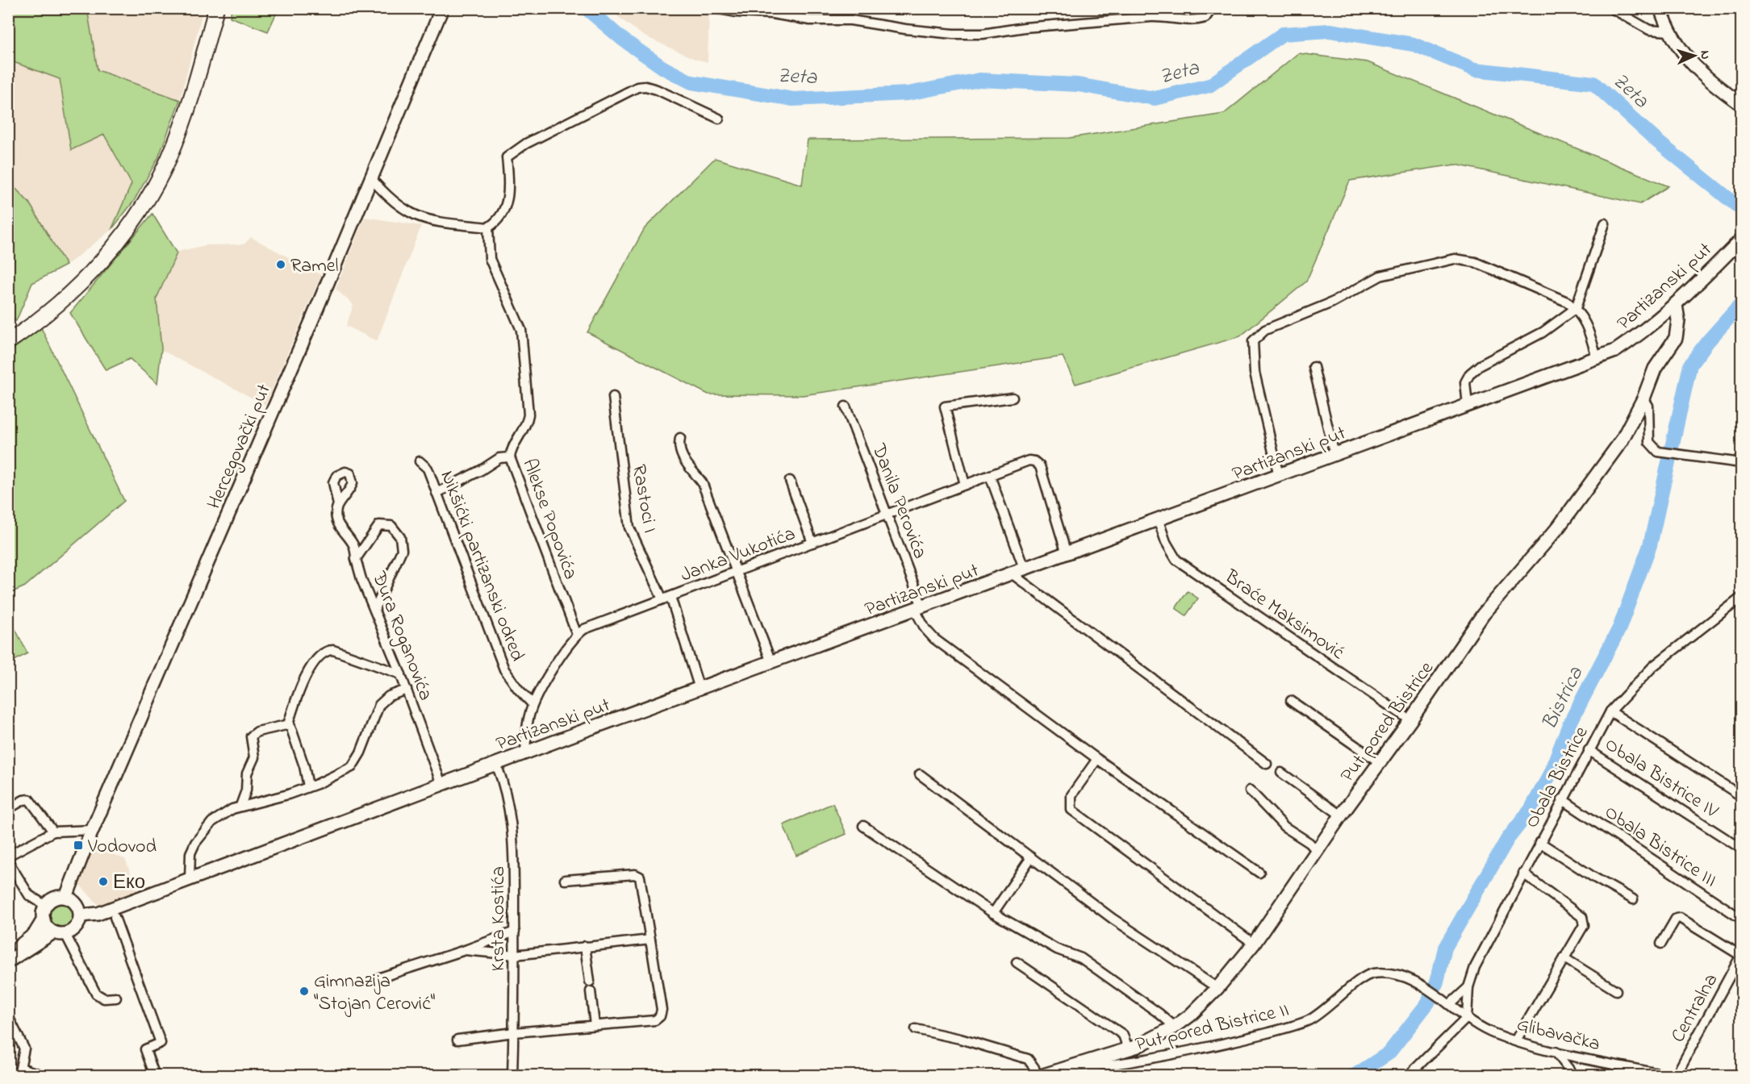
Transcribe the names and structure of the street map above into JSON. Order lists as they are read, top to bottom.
{
  "streets": {
    "street": [
      "Partizanski put",
      "Hercegovački put",
      "Rastoci I",
      "Danila Perovića",
      "Alekse Popovića",
      "Janka Vukotića",
      "Nikšićki partizanski odred",
      "Braće Maksimović",
      "Đura Roganovića",
      "Put pored Bistrice",
      "Obala Bistrice",
      "Obala Bistrice IV",
      "Obala Bistrice III",
      "Krsta Kostića",
      "Centralna",
      "Put pored Bistrice II",
      "Glibavačka"
    ]
  },
  "crossings": [
    ["Partizanski put", "Hercegovački put"],
    ["Partizanski put", "Rastoci I"],
    ["Partizanski put", "Danila Perovića"],
    ["Partizanski put", "Janka Vukotića"],
    ["Partizanski put", "Braće Maksimović"],
    ["Partizanski put", "Đura Roganovića"],
    ["Partizanski put", "Put pored Bistrice"],
    ["Partizanski put", "Krsta Kostića"],
    ["Rastoci I", "Janka Vukotića"],
    ["Danila Perovića", "Janka Vukotića"],
    ["Alekse Popovića", "Janka Vukotića"],
    ["Janka Vukotića", "Nikšićki partizanski odred"],
    ["Braće Maksimović", "Put pored Bistrice"],
    ["Put pored Bistrice", "Put pored Bistrice II"],
    ["Obala Bistrice", "Obala Bistrice IV"],
    ["Obala Bistrice", "Obala Bistrice III"],
    ["Obala Bistrice", "Glibavačka"],
    ["Put pored Bistrice II", "Glibavačka"]
  ],
  "water": ["Zeta", "Bistrica"],
  "places": {
    "other": ["Ramel", "Еко", "Gimnazija \"Stojan Cerović\""],
    "transit": ["Vodovod"]
  },
  "north": "right"
}
